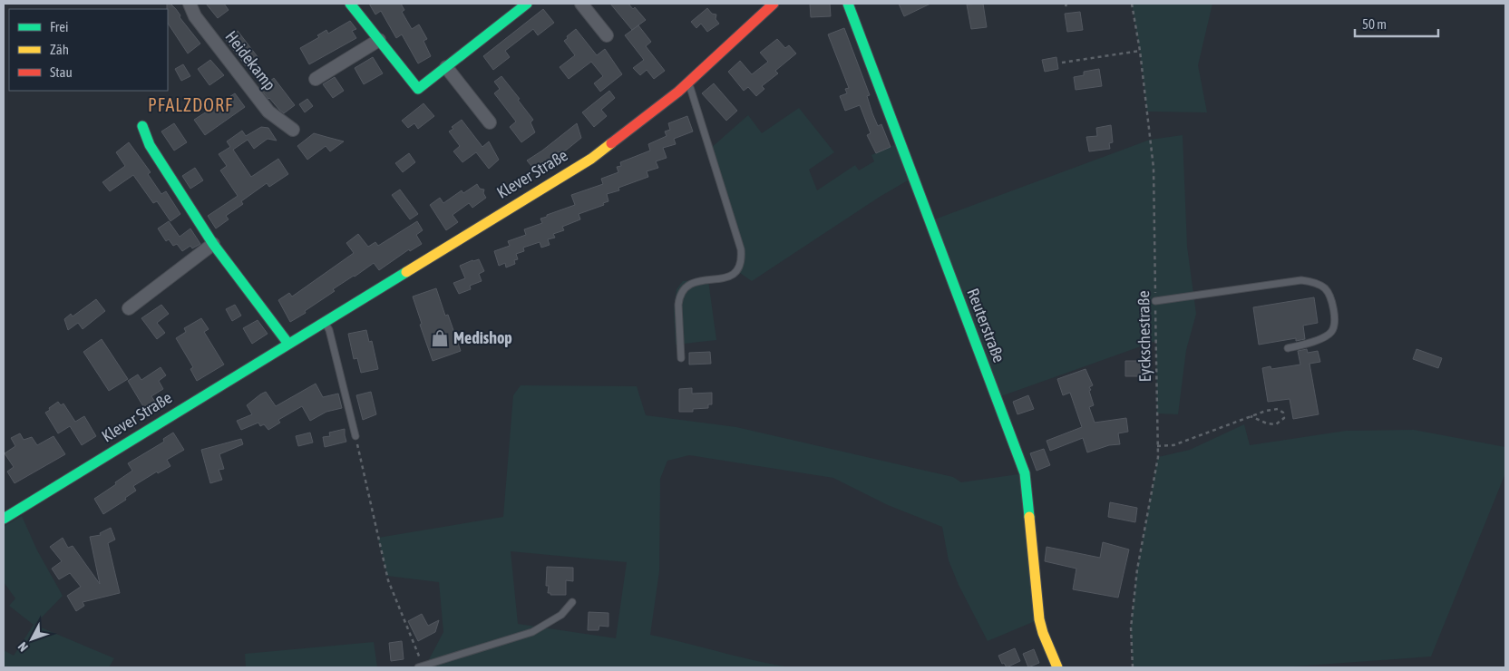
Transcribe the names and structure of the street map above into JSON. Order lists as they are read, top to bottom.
{
  "streets": {
    "street": ["Heidekamp", "Klever Straße", "Reuterstraße"],
    "path": ["Eyckschestraße"]
  },
  "districts": ["PFALZDORF"],
  "places": {
    "shop": ["Medishop"]
  },
  "legend": ["Frei", "Zäh", "Stau"],
  "scale_bar": "50 m",
  "north": "bottom left"
}
